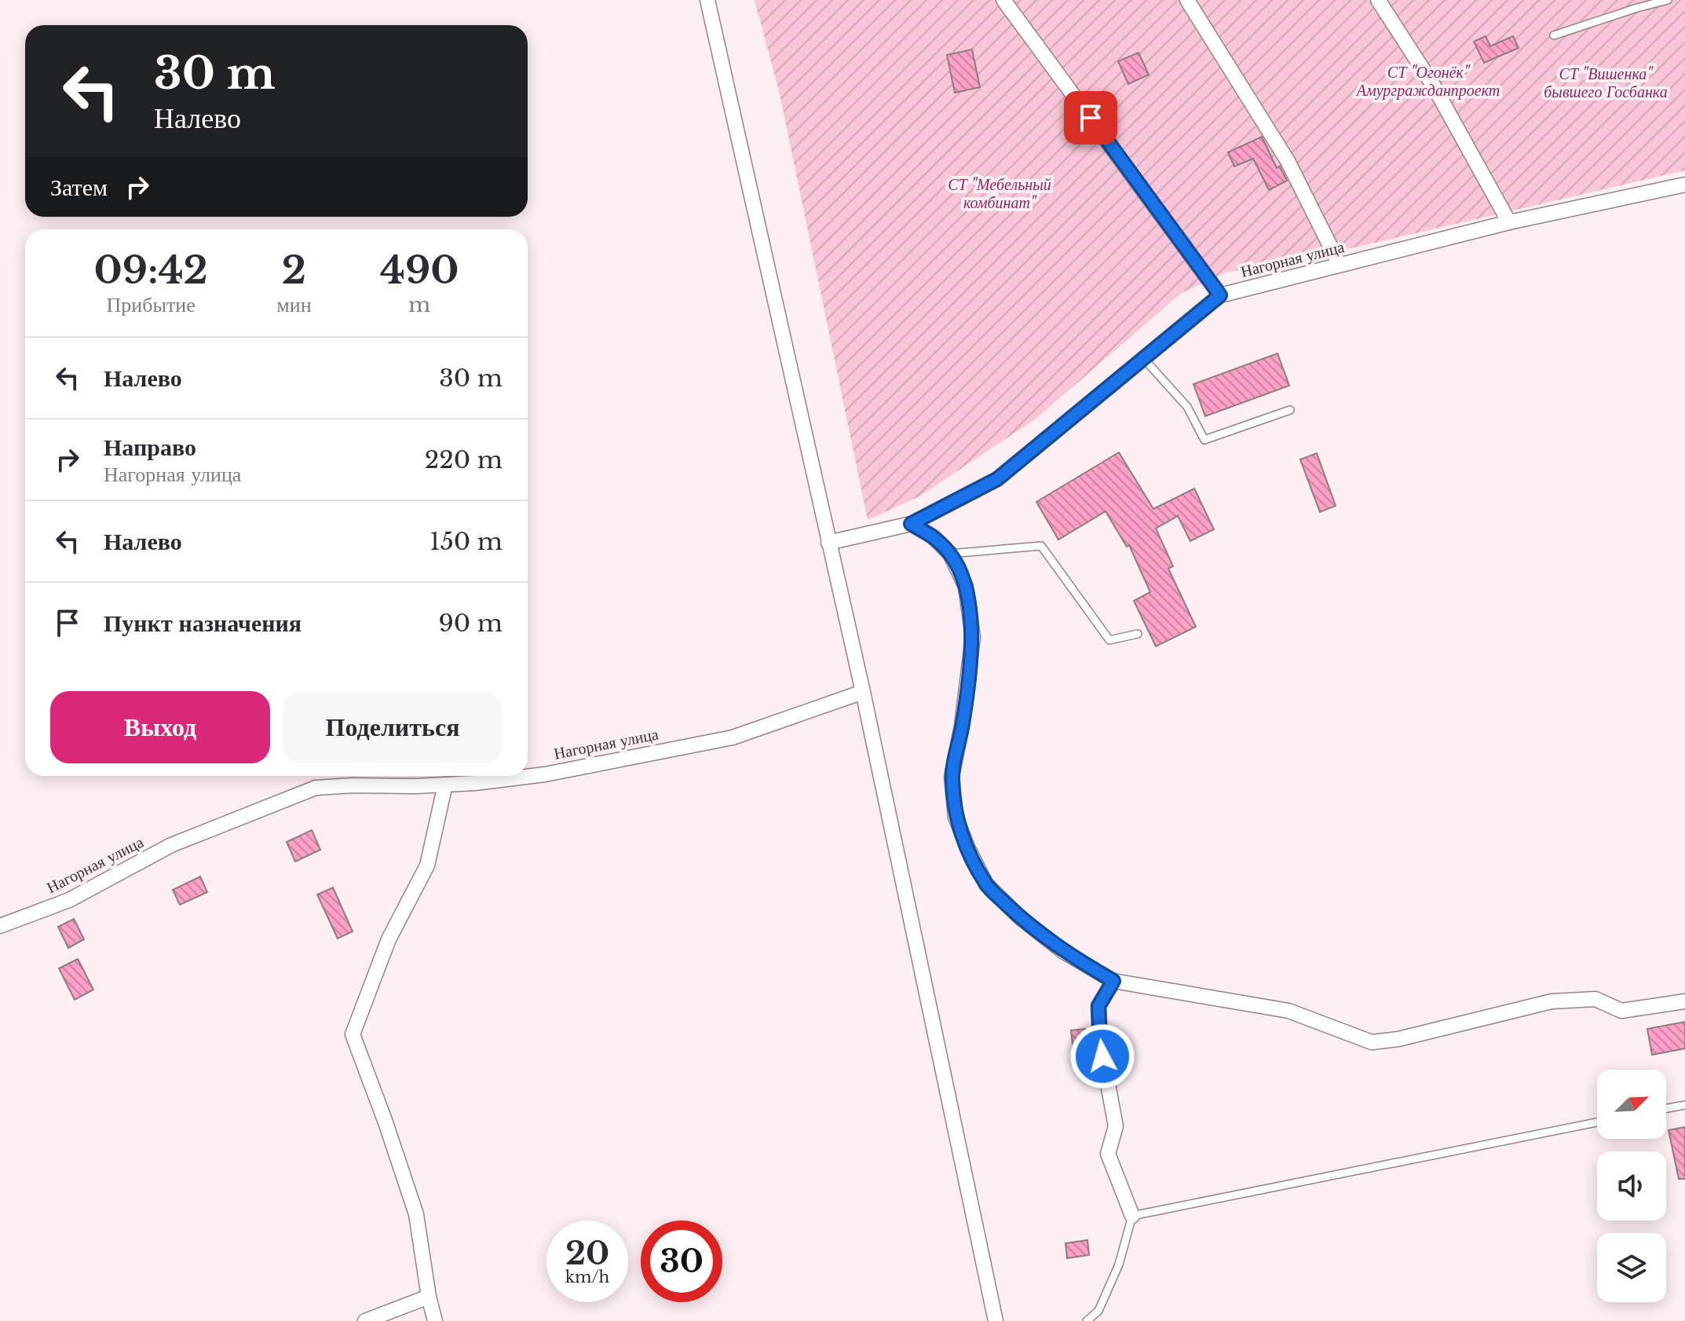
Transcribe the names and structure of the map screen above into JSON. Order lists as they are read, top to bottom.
{
  "streets": {
    "street": ["Нагорная улица"]
  },
  "parks": ["СТ \"Огонёк\" Амургражданпроект", "СТ \"Вишенка\" бывшего Госбанка", "СТ \"Мебельный комбинат\""],
  "north": "top right",
  "page": {
    "turn": ["30 m", "Налево"],
    "then": "Затем",
    "eta": [
      "09:42",
      "Прибытие",
      "2",
      "мин",
      "490",
      "m"
    ],
    "list": [
      {
        "name": "Налево",
        "value": "30 m"
      },
      {
        "name": "Направо",
        "note": "Нагорная улица",
        "value": "220 m"
      },
      {
        "name": "Налево",
        "value": "150 m"
      },
      {
        "name": "Пункт назначения",
        "value": "90 m"
      }
    ],
    "buttons": ["Выход", "Поделиться"],
    "speed": "20 km/h",
    "limit": "30"
  }
}
